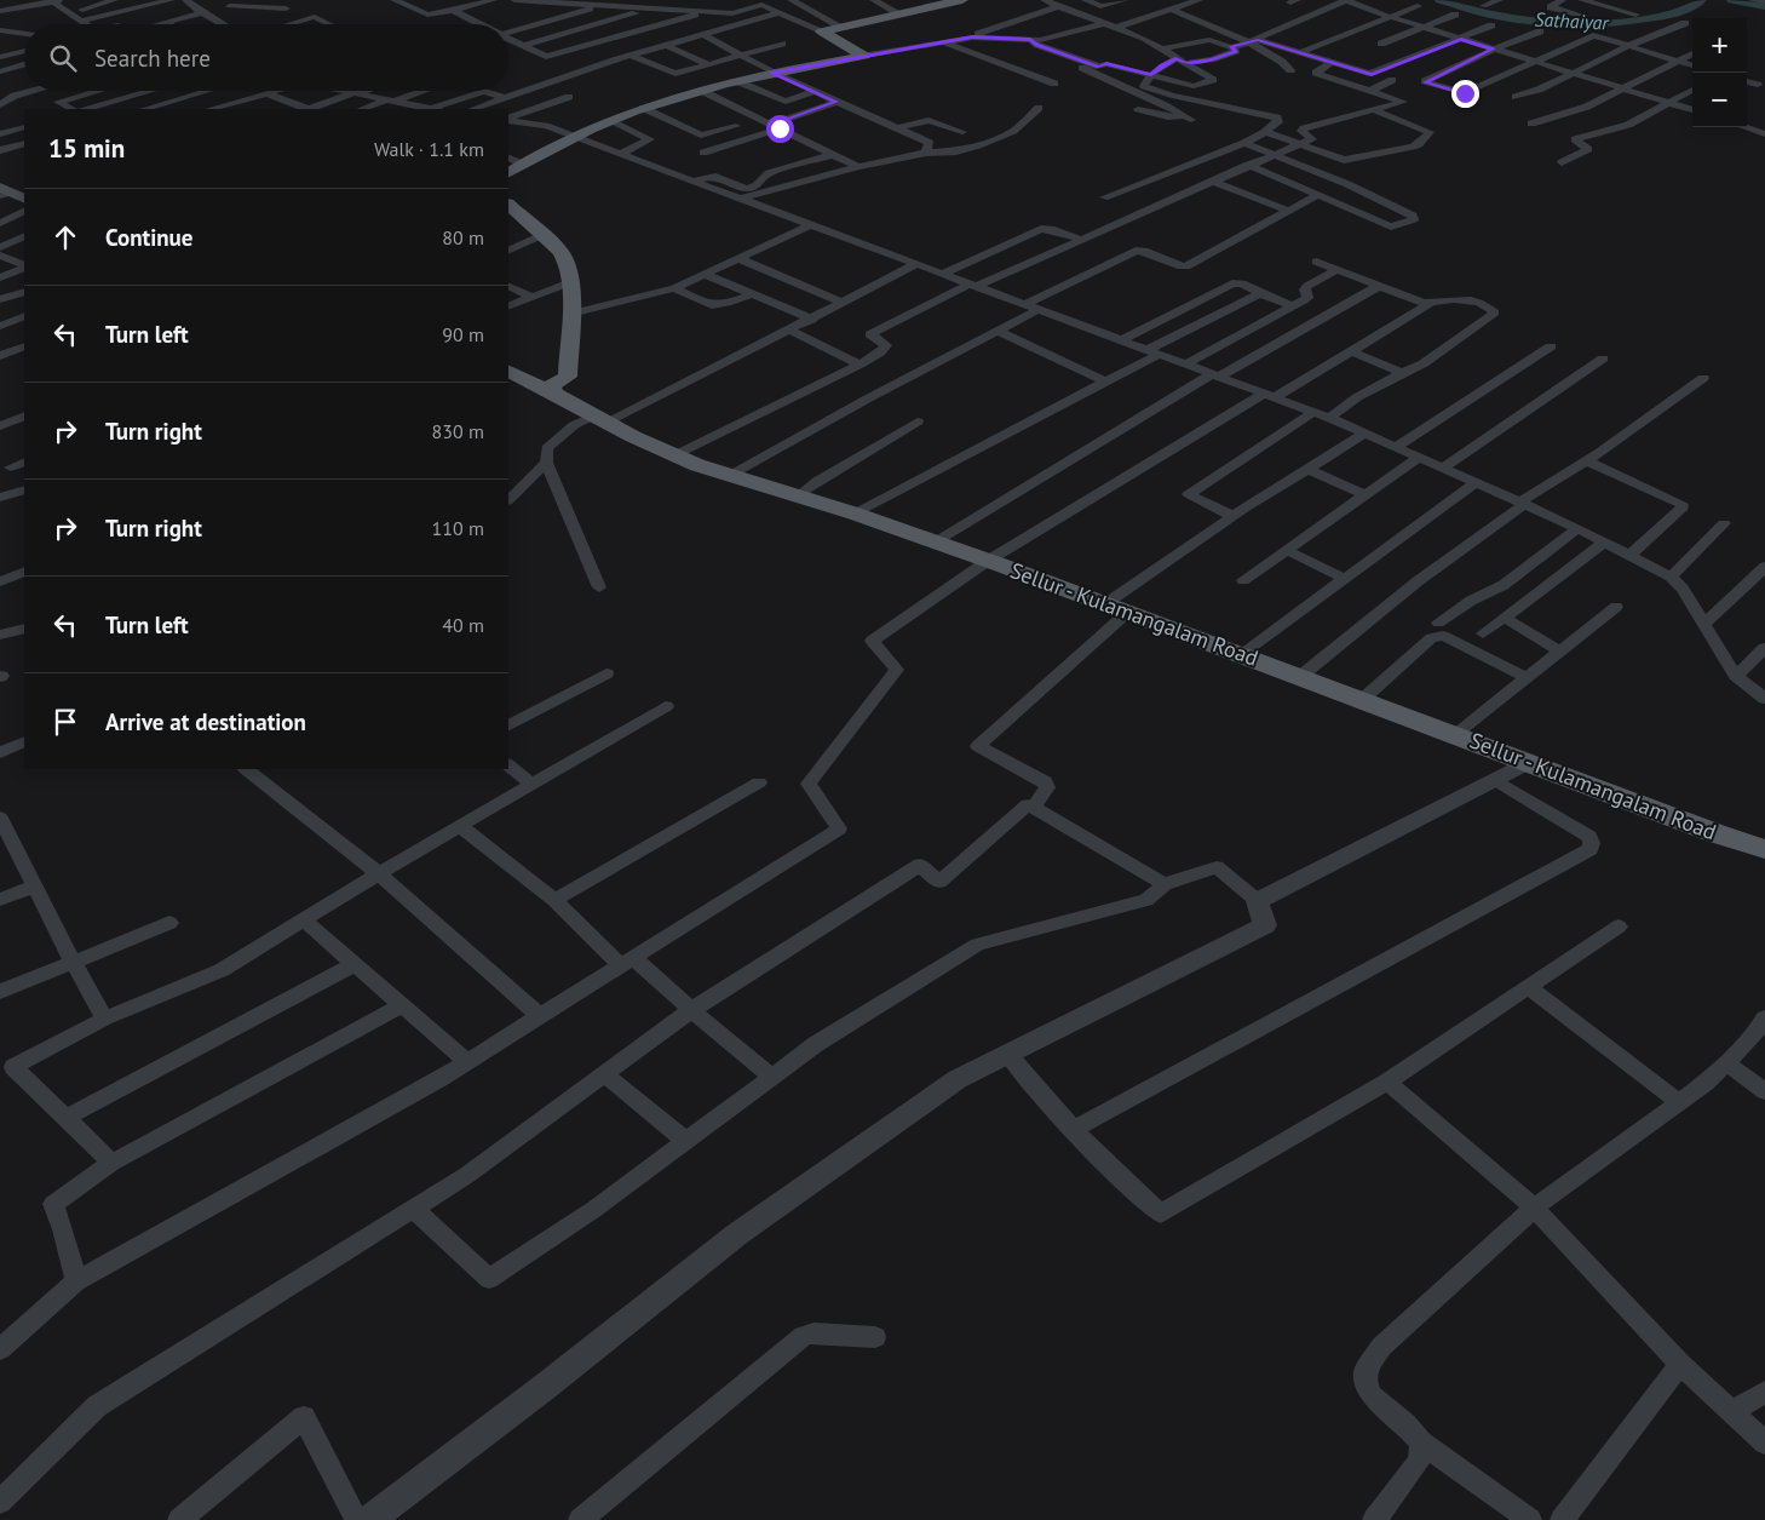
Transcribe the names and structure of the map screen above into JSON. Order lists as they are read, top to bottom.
{
  "streets": {
    "main road": ["Sellur - Kulamangalam Road"]
  },
  "water": ["Sathaiyar"],
  "page": {
    "map_buttons": ["+", "−"],
    "search": "Search here",
    "heading": ["15 min", "Walk · 1.1 km"],
    "list": [
      ["Continue", "80 m"],
      ["Turn left", "90 m"],
      ["Turn right", "830 m"],
      ["Turn right", "110 m"],
      ["Turn left", "40 m"],
      "Arrive at destination"
    ]
  }
}
